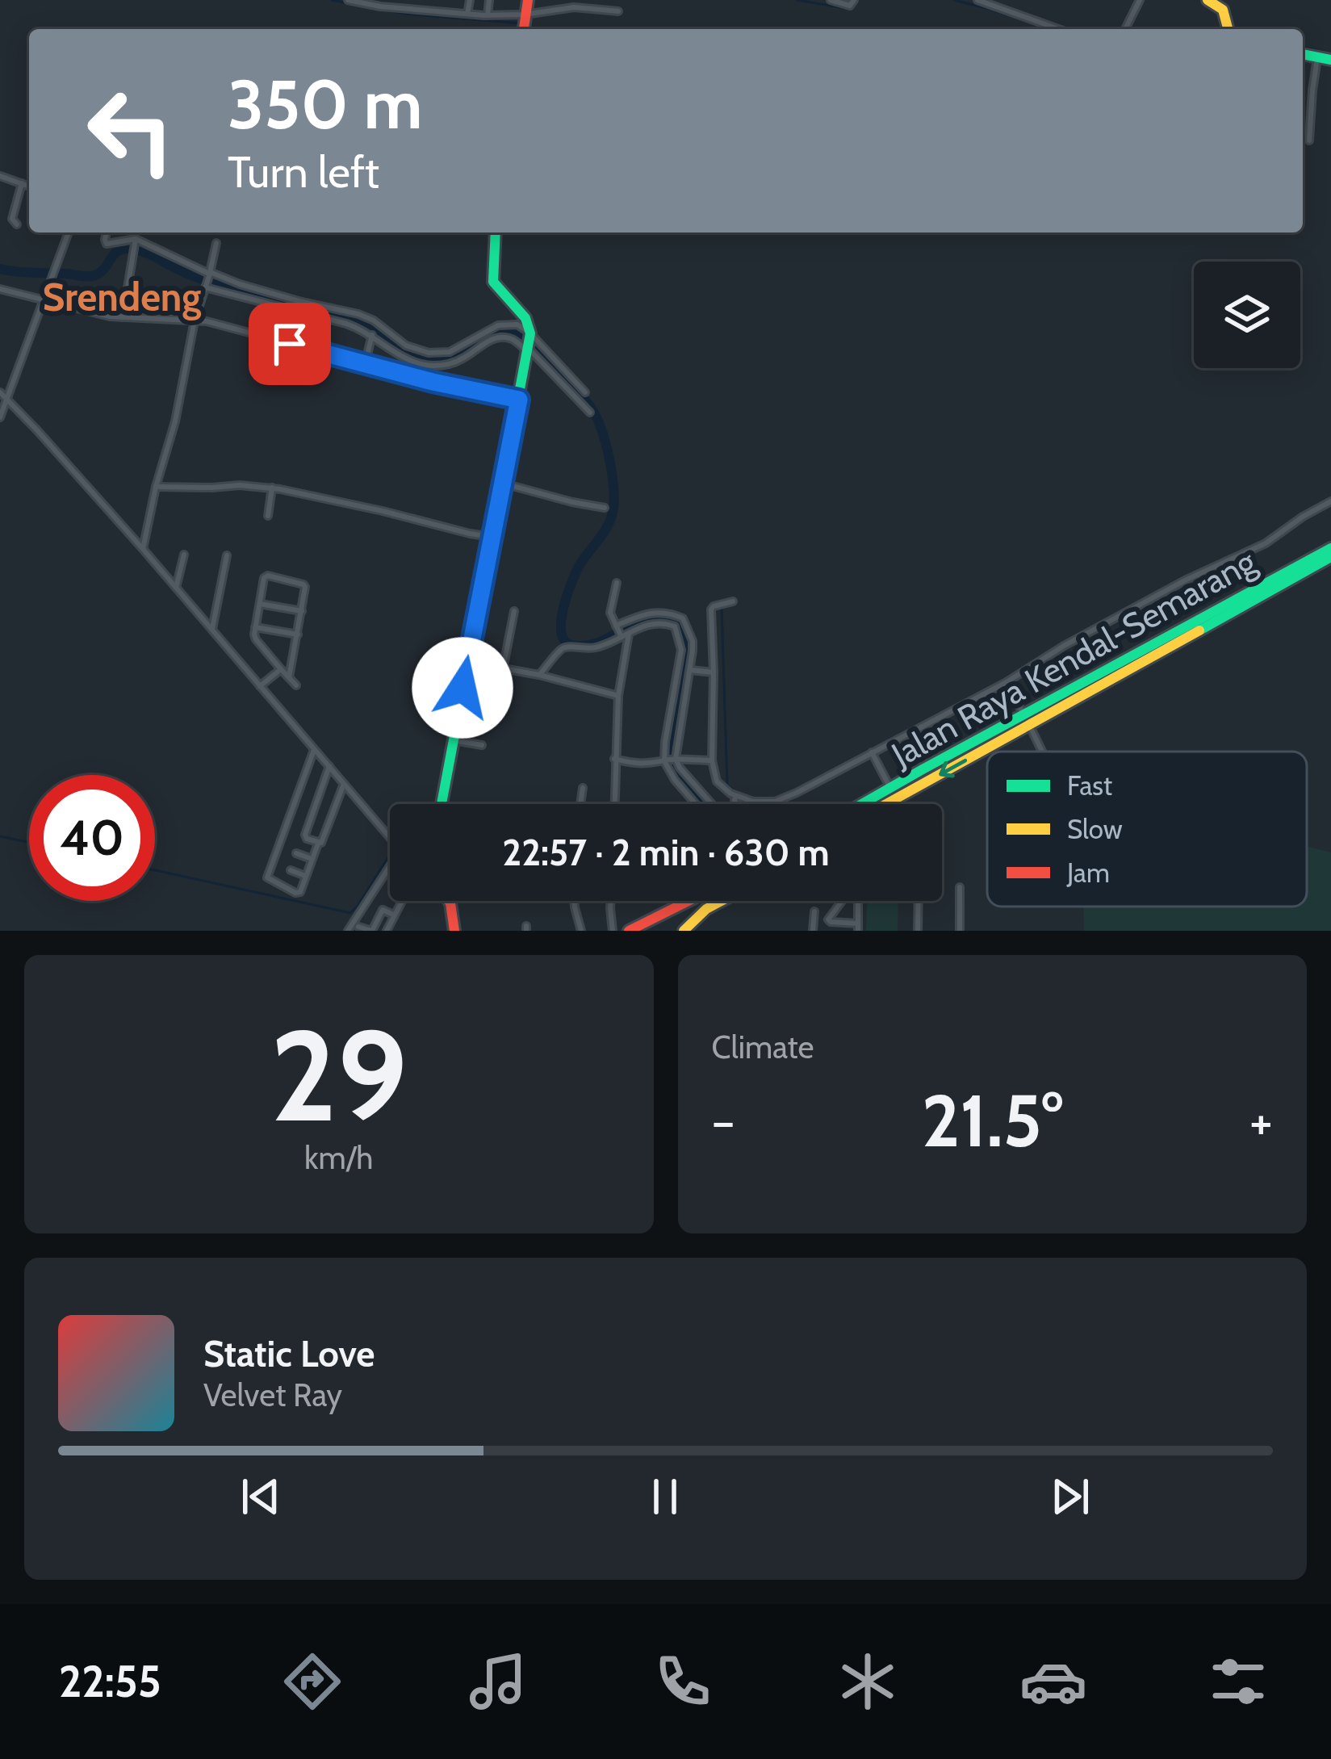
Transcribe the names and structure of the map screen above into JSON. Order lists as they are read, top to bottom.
{
  "streets": {
    "main road": ["Jalan Raya Kendal-Semarang"]
  },
  "districts": ["Srendeng"],
  "legend": ["Fast", "Slow", "Jam"],
  "page": {
    "turn": ["350 m", "Turn left"],
    "limit": "40",
    "trip": "22:57 · 2 min · 630 m",
    "tile": [
      ["29", "km/h"],
      "Climate"
    ],
    "heat": ["−", "21.5°", "+"],
    "song": ["Static Love", "Velvet Ray"],
    "tabs": "22:55"
  }
}
